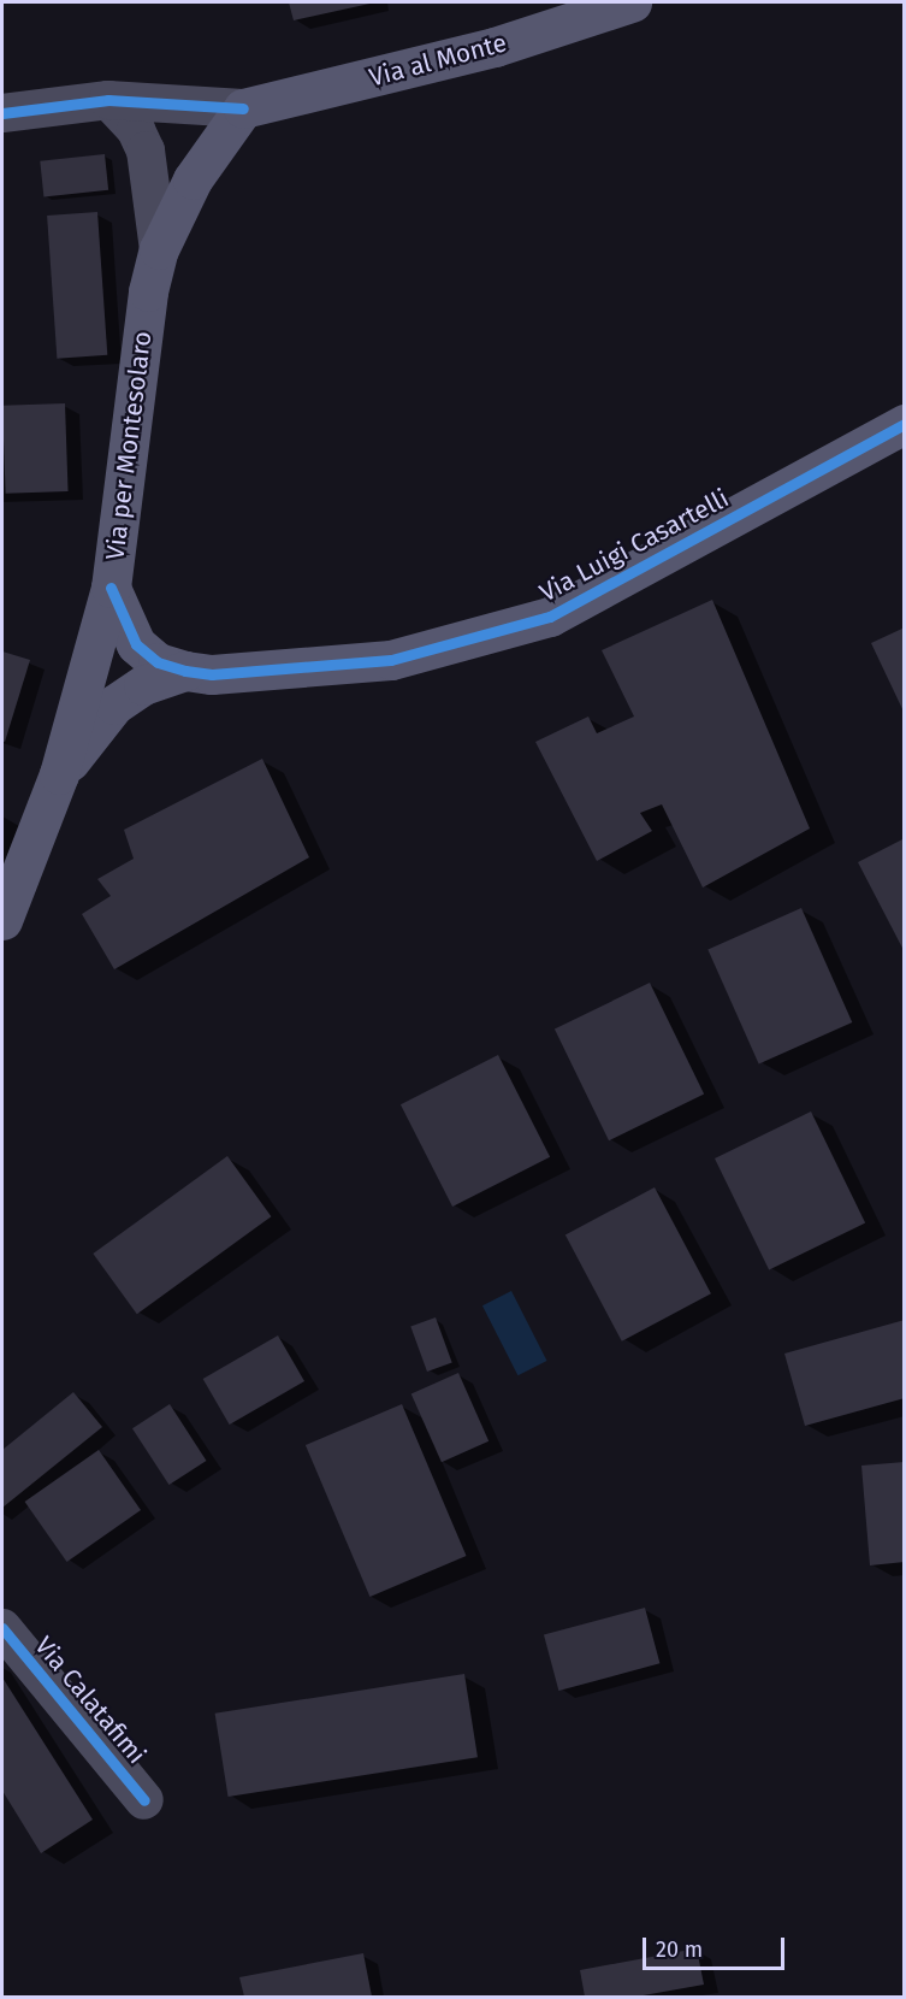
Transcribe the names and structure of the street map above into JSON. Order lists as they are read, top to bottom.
{
  "streets": {
    "main road": ["Via al Monte", "Via per Montesolaro", "Via Luigi Casartelli"],
    "street": ["Via Calatafimi"]
  },
  "crossings": [
    ["Via al Monte", "Via per Montesolaro"],
    ["Via per Montesolaro", "Via Luigi Casartelli"]
  ],
  "scale_bar": "20 m"
}
